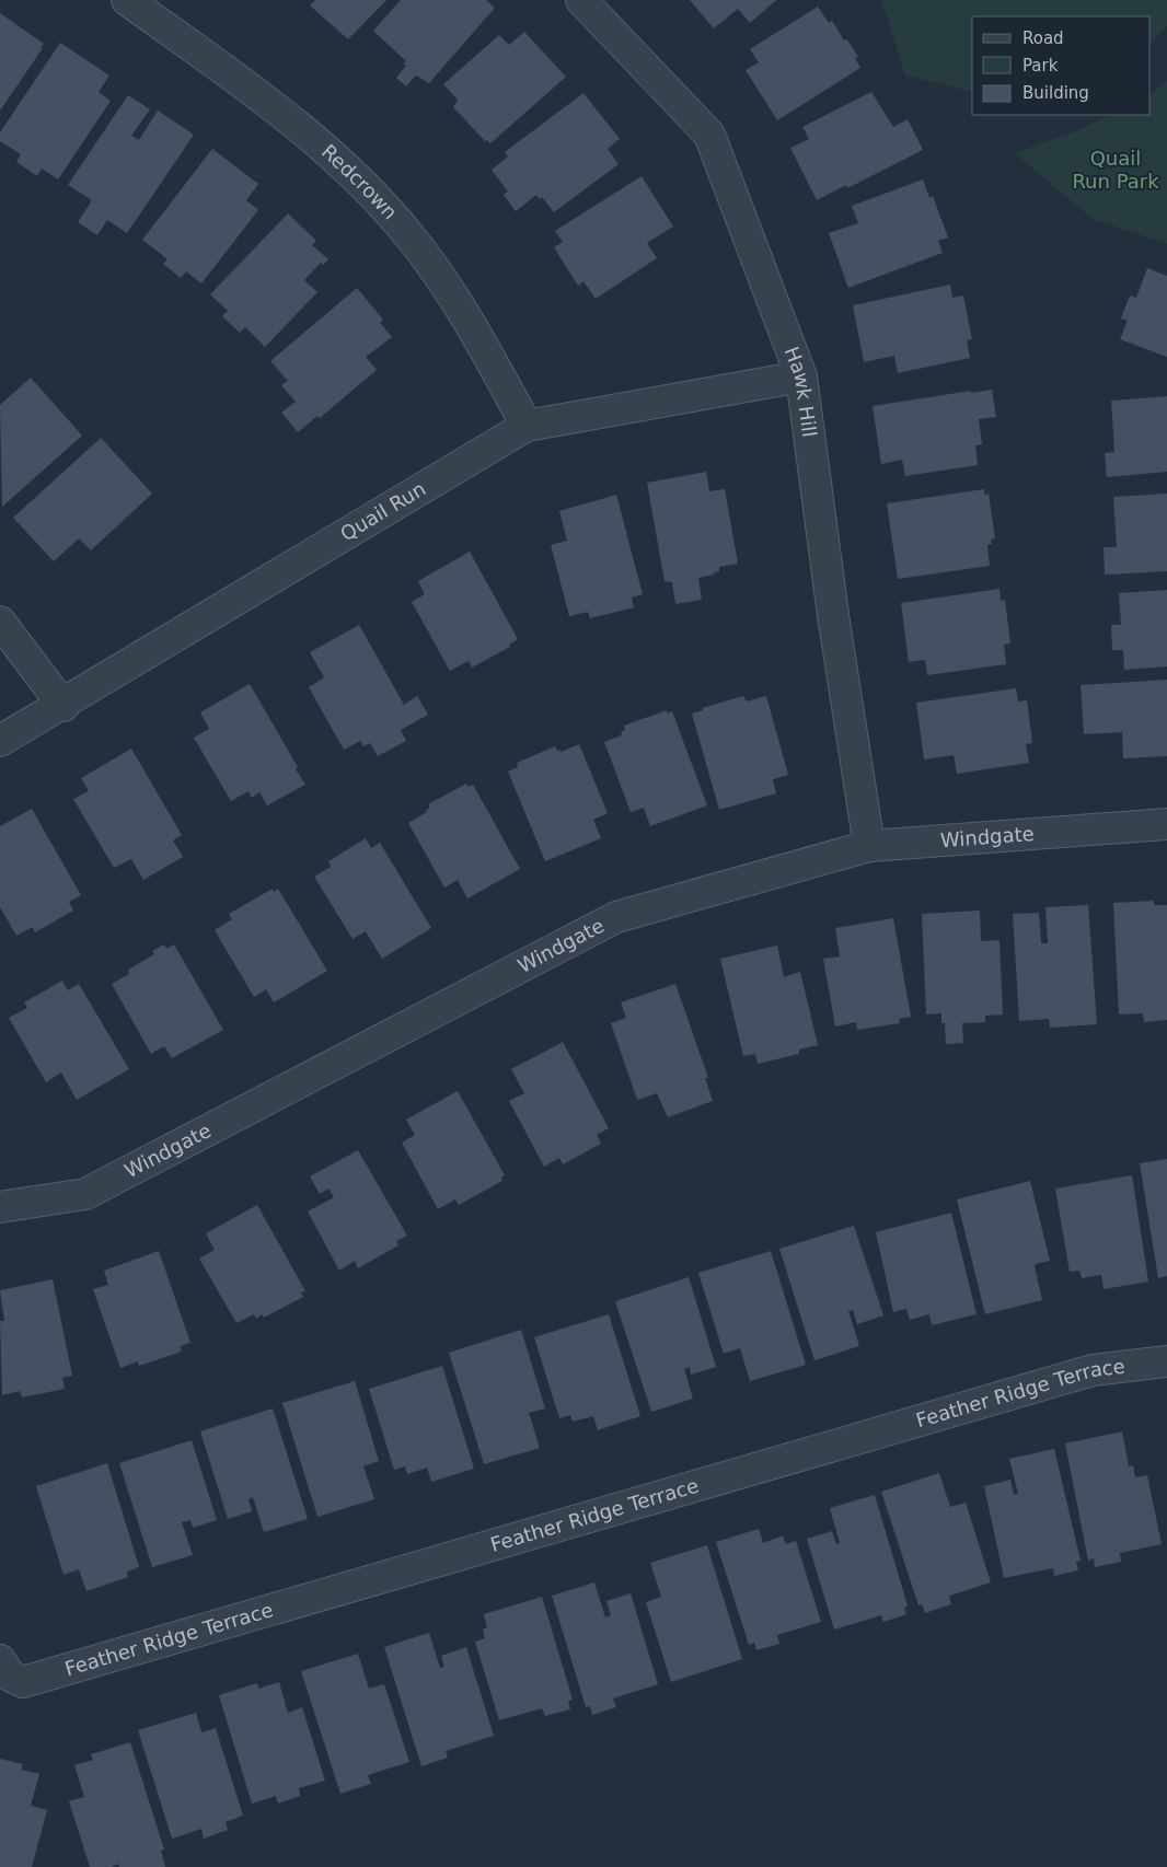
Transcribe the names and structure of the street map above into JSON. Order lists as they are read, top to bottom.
{
  "streets": {
    "street": [
      "Redcrown",
      "Hawk Hill",
      "Quail Run",
      "Windgate",
      "Feather Ridge Terrace"
    ]
  },
  "crossings": [
    ["Redcrown", "Quail Run"],
    ["Hawk Hill", "Quail Run"],
    ["Hawk Hill", "Windgate"]
  ],
  "parks": ["Quail Run Park"],
  "legend": ["Road", "Park", "Building"]
}
